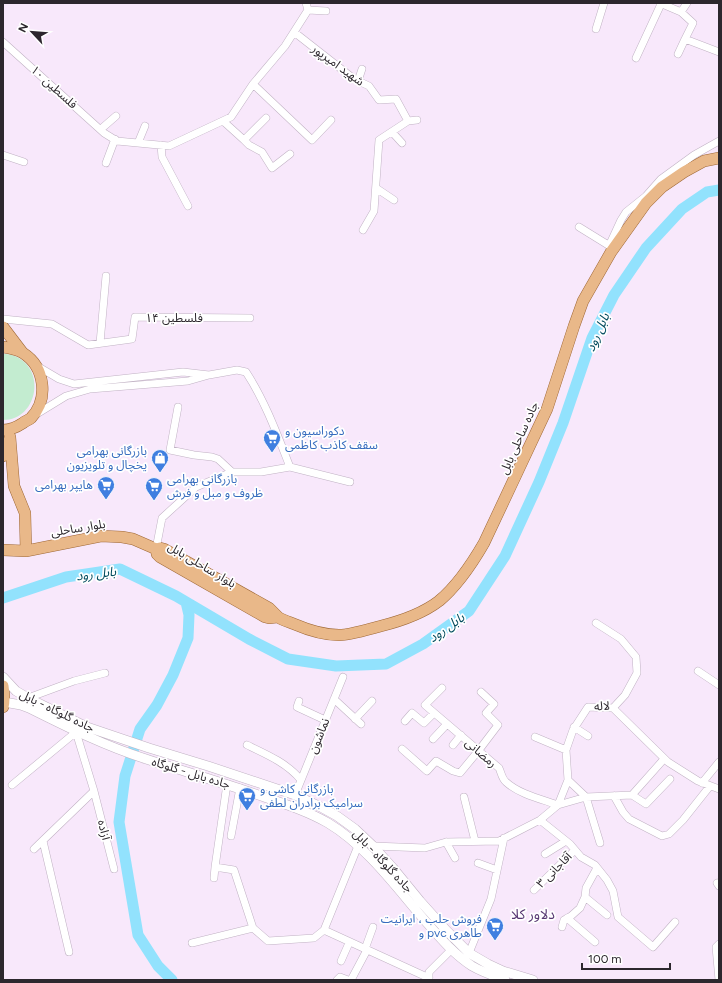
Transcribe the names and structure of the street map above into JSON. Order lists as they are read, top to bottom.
{
  "streets": {
    "main road": [
      "جاده ساحلی بابل",
      "بلوار ساحلی",
      "بلوار ساحلی بابل",
      "جاده گلوگاه - بابل",
      "جاده بابل - گلوگاه"
    ],
    "street": [
      "شهید امیرپور",
      "فلسطین ۱۰",
      "فلسطین ۱۴",
      "لاله",
      "نماشون",
      "رمضانی",
      "آزاده",
      "آقاجانی ۳"
    ]
  },
  "crossings": [
    ["جاده ساحلی بابل", "بلوار ساحلی بابل"],
    ["بلوار ساحلی", "بلوار ساحلی بابل"],
    ["لاله", "رمضانی"],
    ["جاده گلوگاه - بابل", "نماشون"],
    ["جاده بابل - گلوگاه", "آزاده"]
  ],
  "districts": ["دلاور کلا"],
  "water": ["بابل رود"],
  "places": {
    "supermarket": [
      "دکوراسیون و سقف کاذب کاظمی",
      "هایپر بهرامی",
      "بازرگانی بهرامی ظروف و مبل و فرش",
      "بازرگانی کاشی و سرامیک برادران لطفی",
      "فروش حلب ، ایرانیت و pvc طاهری"
    ],
    "shop": ["بازرگانی بهرامی یخچال و تلویزیون"]
  },
  "scale_bar": "100 m",
  "north": "top left"
}
